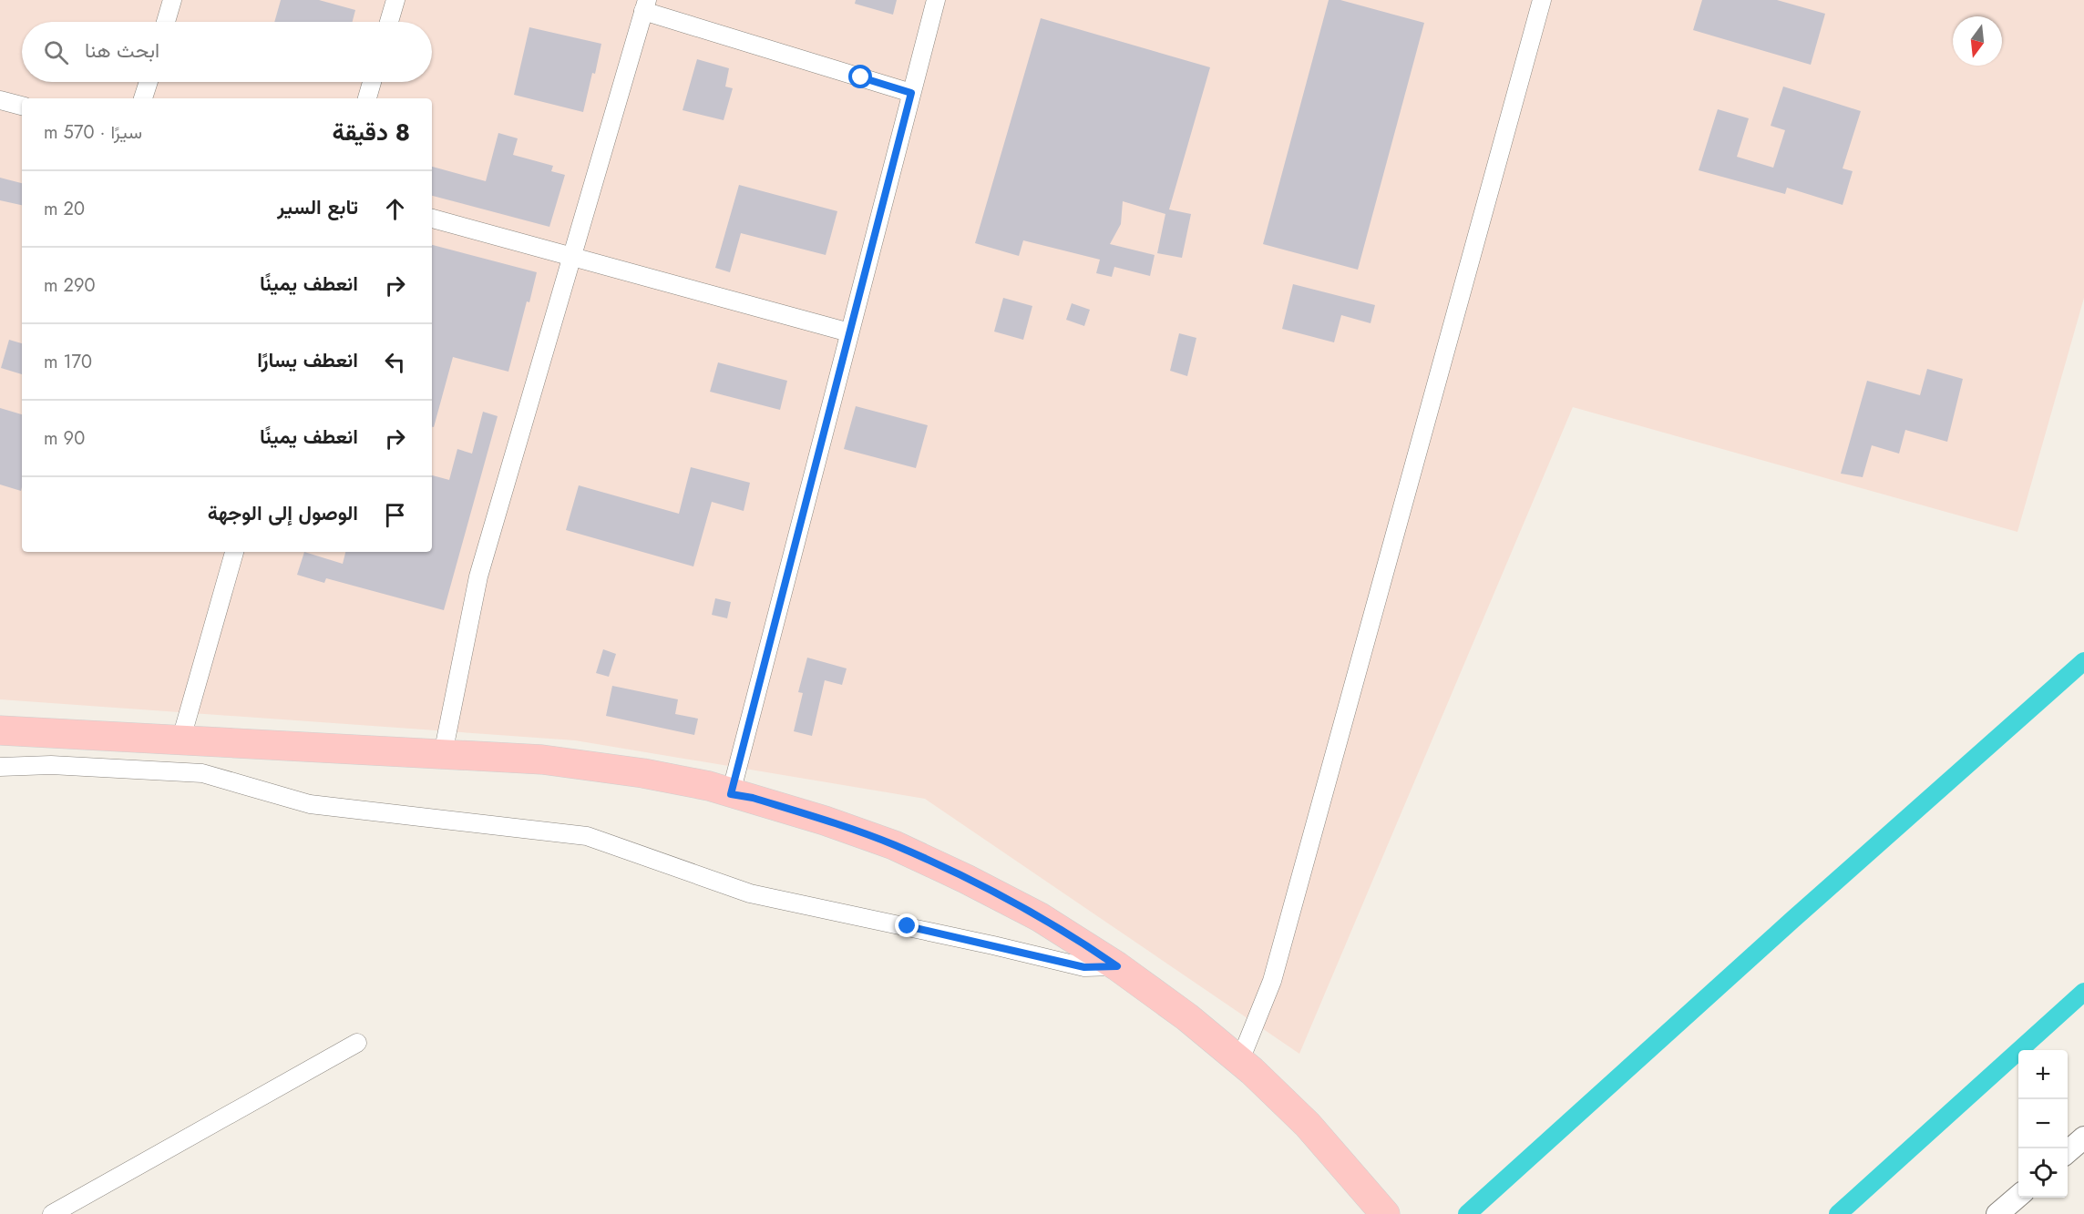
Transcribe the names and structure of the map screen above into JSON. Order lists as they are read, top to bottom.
{
  "north": "bottom",
  "page": {
    "search": "ابحث هنا",
    "heading": ["8 دقيقة", "سيرًا · 570 m"],
    "list": [
      ["تابع السير", "20 m"],
      ["انعطف يمينًا", "290 m"],
      ["انعطف يسارًا", "170 m"],
      ["انعطف يمينًا", "90 m"],
      "الوصول إلى الوجهة"
    ],
    "map_buttons": ["+", "−"]
  }
}
